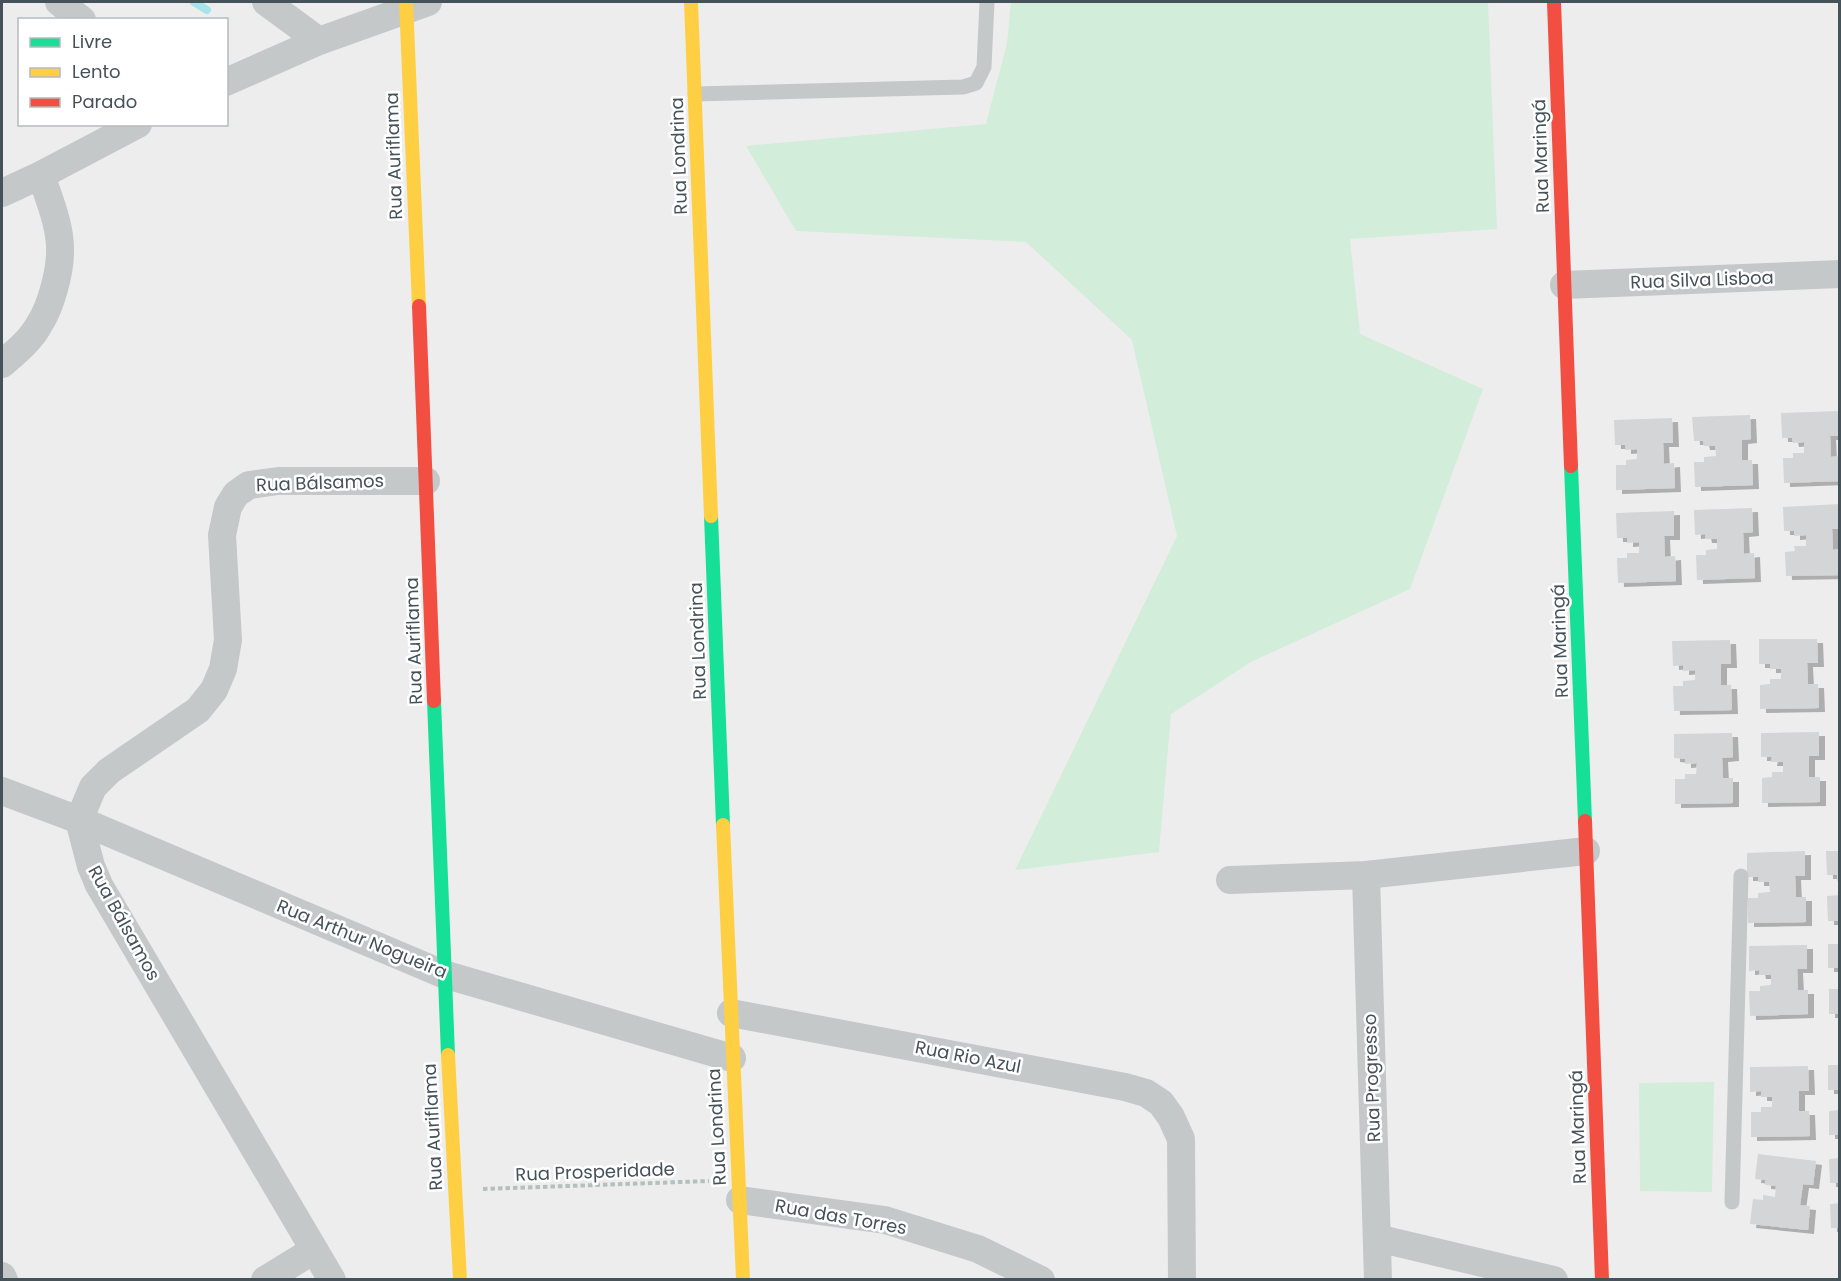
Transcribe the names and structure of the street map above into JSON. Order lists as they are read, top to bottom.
{
  "streets": {
    "street": [
      "Rua Auriflama",
      "Rua Londrina",
      "Rua Maringá",
      "Rua Silva Lisboa",
      "Rua Bálsamos",
      "Rua Arthur Nogueira",
      "Rua Rio Azul",
      "Rua Progresso",
      "Rua das Torres"
    ],
    "path": ["Rua Prosperidade"]
  },
  "crossings": [
    ["Rua Auriflama", "Rua Bálsamos"],
    ["Rua Auriflama", "Rua Arthur Nogueira"],
    ["Rua Auriflama", "Rua Prosperidade"],
    ["Rua Londrina", "Rua Arthur Nogueira"],
    ["Rua Londrina", "Rua Rio Azul"],
    ["Rua Londrina", "Rua Prosperidade"],
    ["Rua Londrina", "Rua das Torres"],
    ["Rua Maringá", "Rua Silva Lisboa"],
    ["Rua Bálsamos", "Rua Arthur Nogueira"],
    ["Rua Prosperidade", "Rua das Torres"]
  ],
  "legend": ["Livre", "Lento", "Parado"]
}
